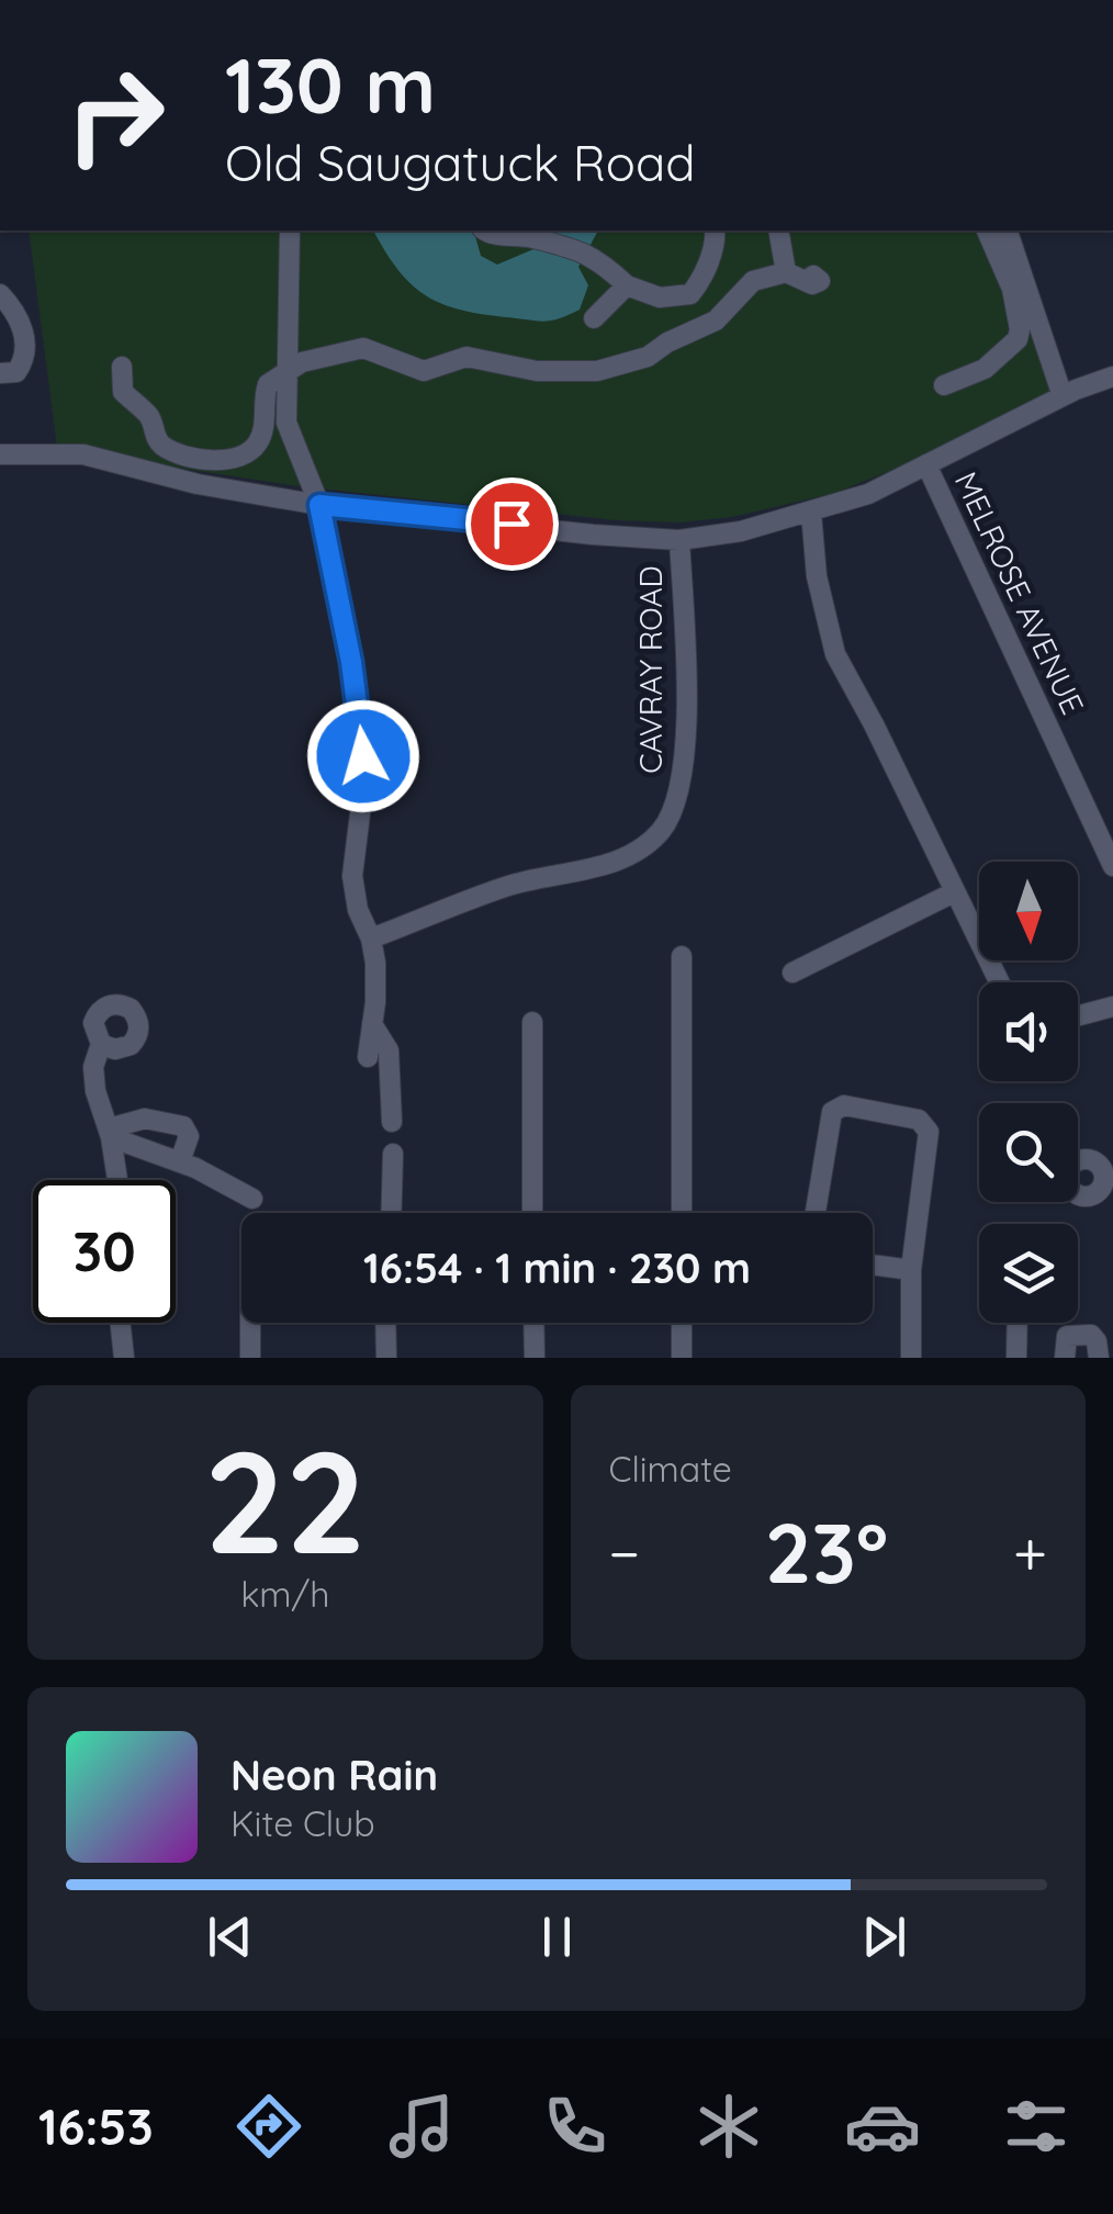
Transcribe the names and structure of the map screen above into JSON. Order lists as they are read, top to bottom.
{
  "streets": {
    "street": ["MELROSE AVENUE", "CAVRAY ROAD"]
  },
  "north": "bottom",
  "page": {
    "turn": ["130 m", "Old Saugatuck Road"],
    "limit": "30",
    "trip": "16:54 · 1 min · 230 m",
    "tile": [
      ["22", "km/h"],
      "Climate"
    ],
    "heat": ["−", "23°", "+"],
    "song": ["Neon Rain", "Kite Club"],
    "tabs": "16:53"
  }
}
